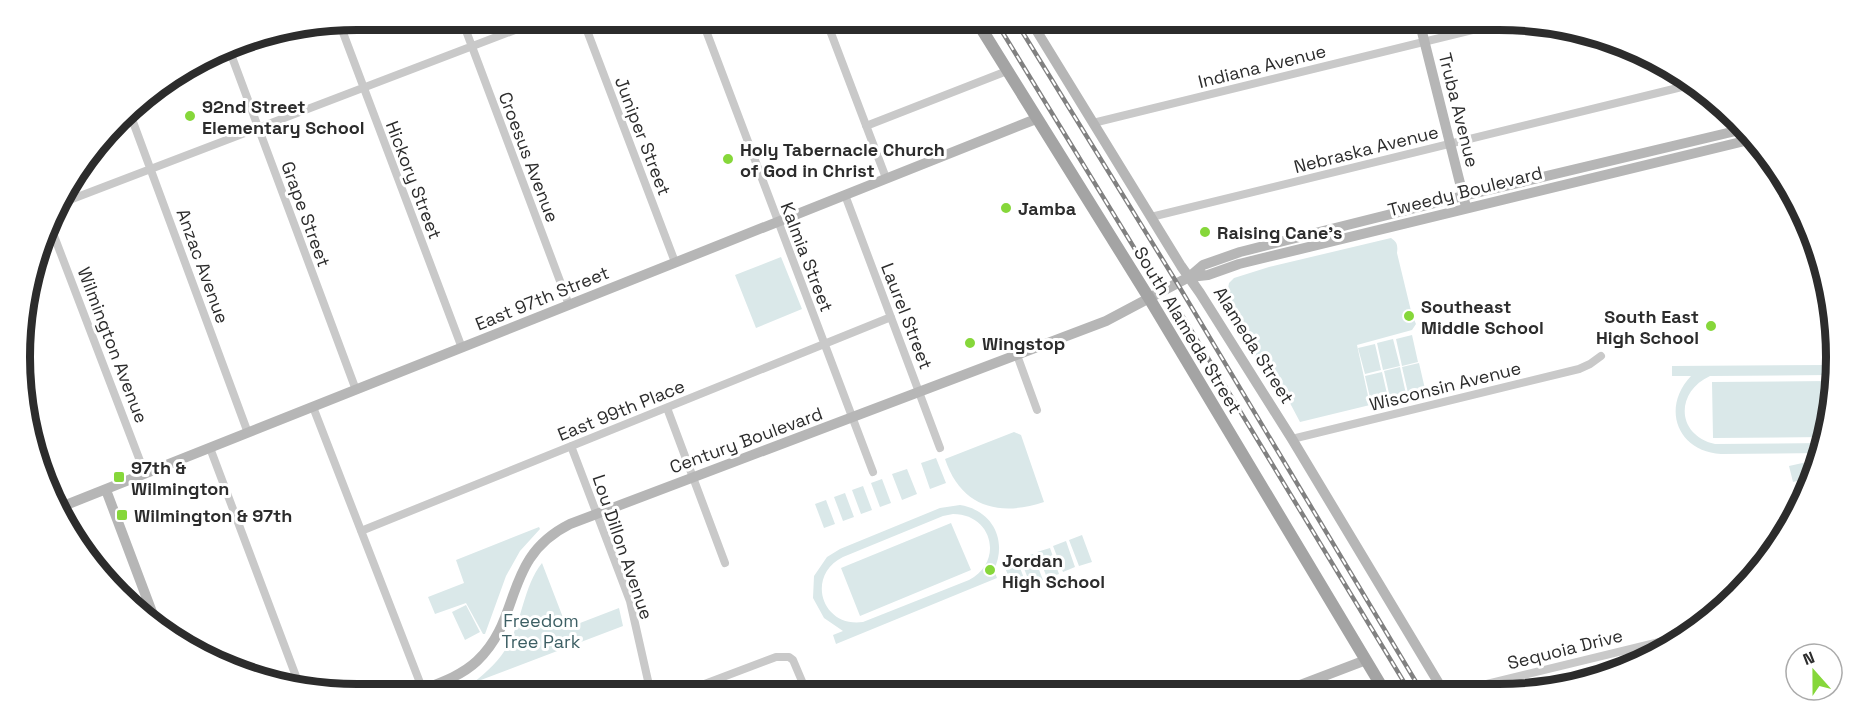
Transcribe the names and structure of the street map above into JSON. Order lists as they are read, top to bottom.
{
  "streets": {
    "main road": ["South Alameda Street"],
    "street": [
      "Indiana Avenue",
      "Truba Avenue",
      "Juniper Street",
      "Nebraska Avenue",
      "Croesus Avenue",
      "Hickory Street",
      "Tweedy Boulevard",
      "Grape Street",
      "Kalmia Street",
      "Anzac Avenue",
      "East 97th Street",
      "Laurel Street",
      "Wilmington Avenue",
      "Alameda Street",
      "Wisconsin Avenue",
      "East 99th Place",
      "Century Boulevard",
      "Lou Dillon Avenue",
      "Sequoia Drive"
    ]
  },
  "crossings": [
    ["Indiana Avenue", "Truba Avenue"],
    ["Indiana Avenue", "Alameda Street"],
    ["Truba Avenue", "Nebraska Avenue"],
    ["Truba Avenue", "Tweedy Boulevard"],
    ["Juniper Street", "East 97th Street"],
    ["Nebraska Avenue", "Alameda Street"],
    ["Croesus Avenue", "East 97th Street"],
    ["Hickory Street", "East 97th Street"],
    ["Tweedy Boulevard", "South Alameda Street"],
    ["Tweedy Boulevard", "Alameda Street"],
    ["Tweedy Boulevard", "Century Boulevard"],
    ["Grape Street", "East 97th Street"],
    ["Kalmia Street", "East 97th Street"],
    ["Kalmia Street", "East 99th Place"],
    ["Kalmia Street", "Century Boulevard"],
    ["Anzac Avenue", "East 97th Street"],
    ["East 97th Street", "Laurel Street"],
    ["East 97th Street", "South Alameda Street"],
    ["East 97th Street", "Wilmington Avenue"],
    ["Laurel Street", "East 99th Place"],
    ["Laurel Street", "Century Boulevard"],
    ["South Alameda Street", "Century Boulevard"],
    ["Alameda Street", "Wisconsin Avenue"],
    ["East 99th Place", "Lou Dillon Avenue"],
    ["Century Boulevard", "Lou Dillon Avenue"]
  ],
  "parks": ["Freedom Tree Park"],
  "places": {
    "other": [
      "92nd Street Elementary School",
      "Holy Tabernacle Church of God in Christ",
      "Jamba",
      "Raising Cane's",
      "Southeast Middle School",
      "South East High School",
      "Wingstop",
      "Jordan High School"
    ],
    "transit": ["97th & Wilmington", "Wilmington & 97th"]
  },
  "north": "top"
}
